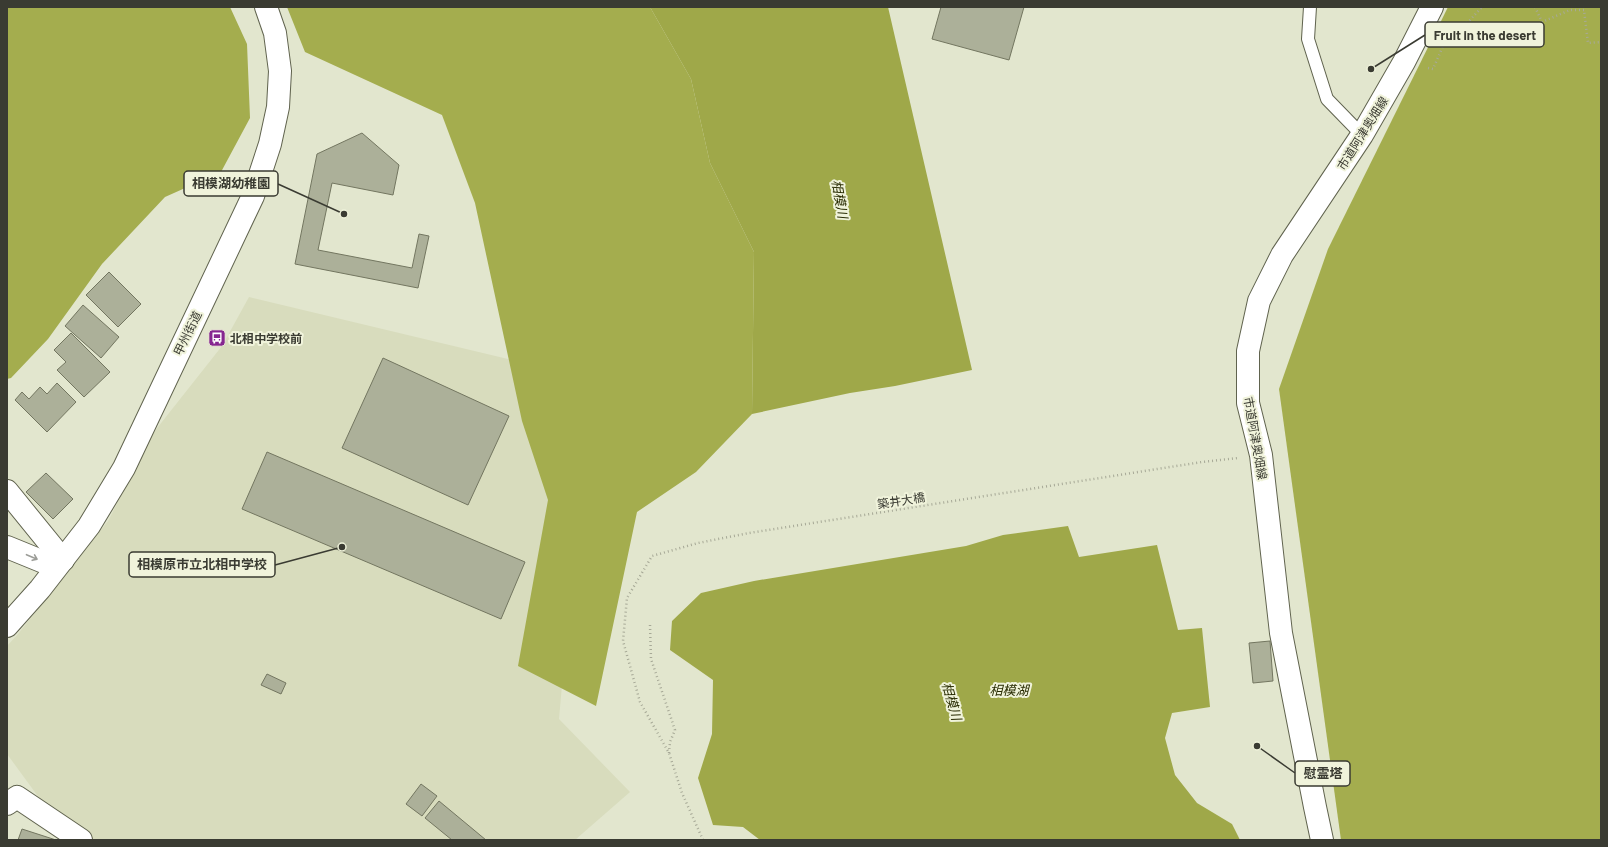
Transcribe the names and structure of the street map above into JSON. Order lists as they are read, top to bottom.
{
  "streets": {
    "main road": ["市道阿津奥畑線", "甲州街道"],
    "path": ["築井大橋"]
  },
  "crossings": [
    ["市道阿津奥畑線", "築井大橋"]
  ],
  "water": ["相模川", "相模湖"],
  "places": {
    "other": [
      "Fruit in the desert",
      "相模湖幼稚園",
      "相模原市立北相中学校",
      "慰霊塔"
    ],
    "bus stop": ["北相中学校前"]
  }
}
